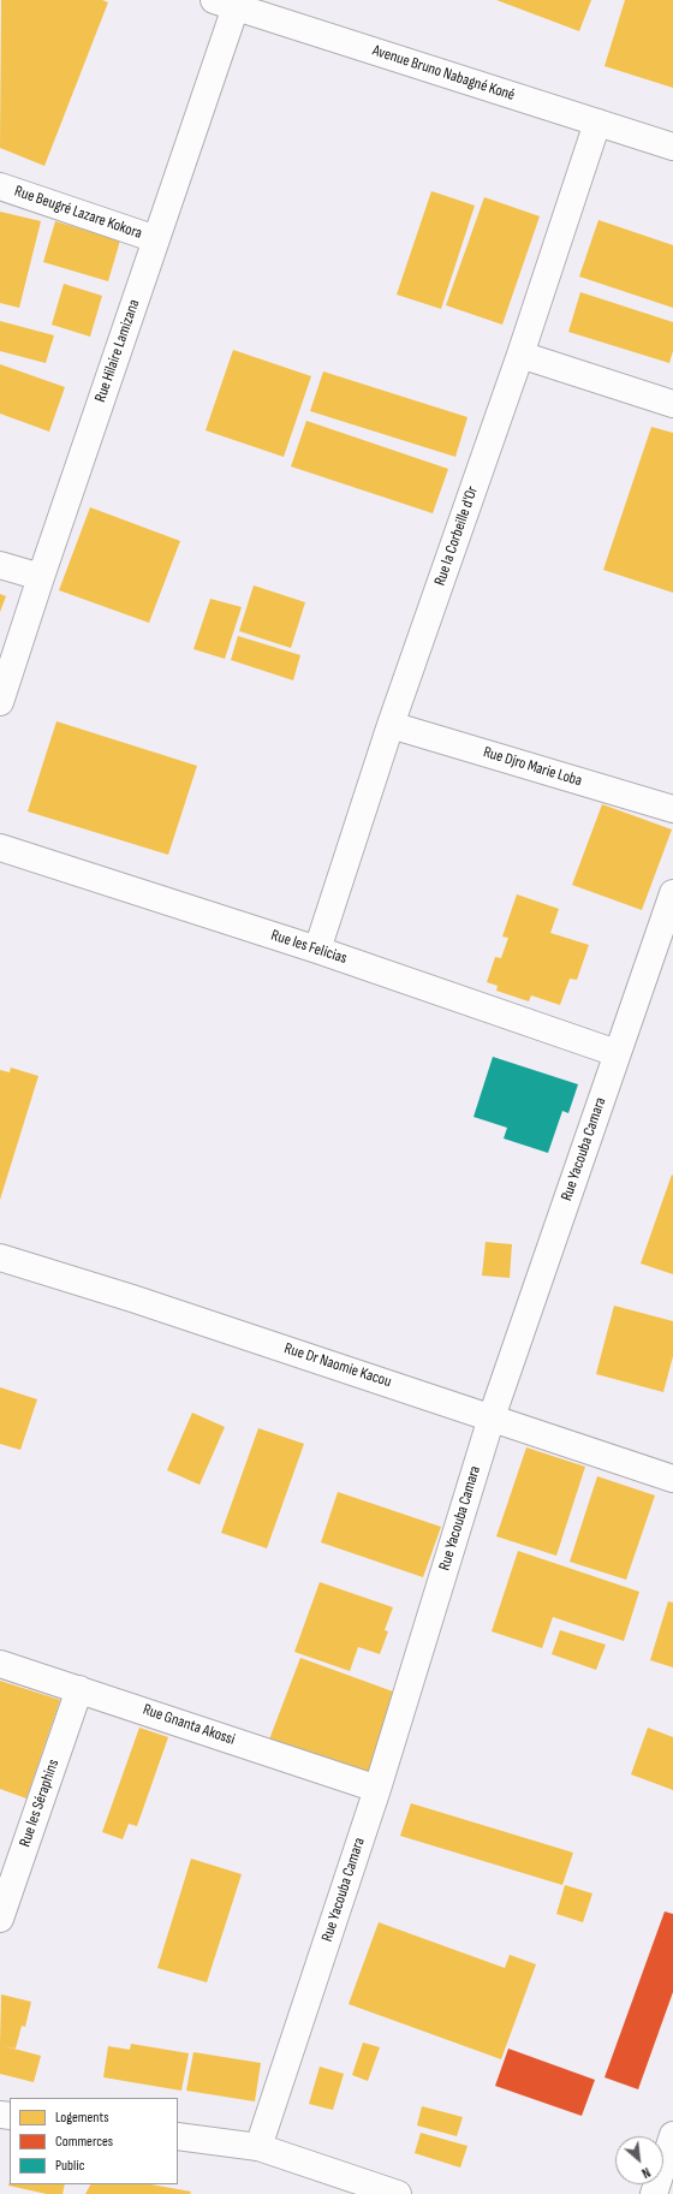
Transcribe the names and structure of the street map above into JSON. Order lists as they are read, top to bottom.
{
  "streets": {
    "street": [
      "Avenue Bruno Nabagné Koné",
      "Rue Beugré Lazare Kokora",
      "Rue Hilaire Lamizana",
      "Rue la Corbeille d'Or",
      "Rue Djro Marie Loba",
      "Rue les Felicias",
      "Rue Yacouba Camara",
      "Rue Dr Naomie Kacou",
      "Rue Gnanta Akossi",
      "Rue les Séraphins"
    ]
  },
  "crossings": [
    ["Avenue Bruno Nabagné Koné", "Rue Hilaire Lamizana"],
    ["Avenue Bruno Nabagné Koné", "Rue la Corbeille d'Or"],
    ["Rue Beugré Lazare Kokora", "Rue Hilaire Lamizana"],
    ["Rue la Corbeille d'Or", "Rue Djro Marie Loba"],
    ["Rue la Corbeille d'Or", "Rue les Felicias"],
    ["Rue les Felicias", "Rue Yacouba Camara"],
    ["Rue Yacouba Camara", "Rue Dr Naomie Kacou"],
    ["Rue Yacouba Camara", "Rue Gnanta Akossi"],
    ["Rue Gnanta Akossi", "Rue les Séraphins"]
  ],
  "legend": ["Logements", "Commerces", "Public"],
  "north": "bottom right"
}
